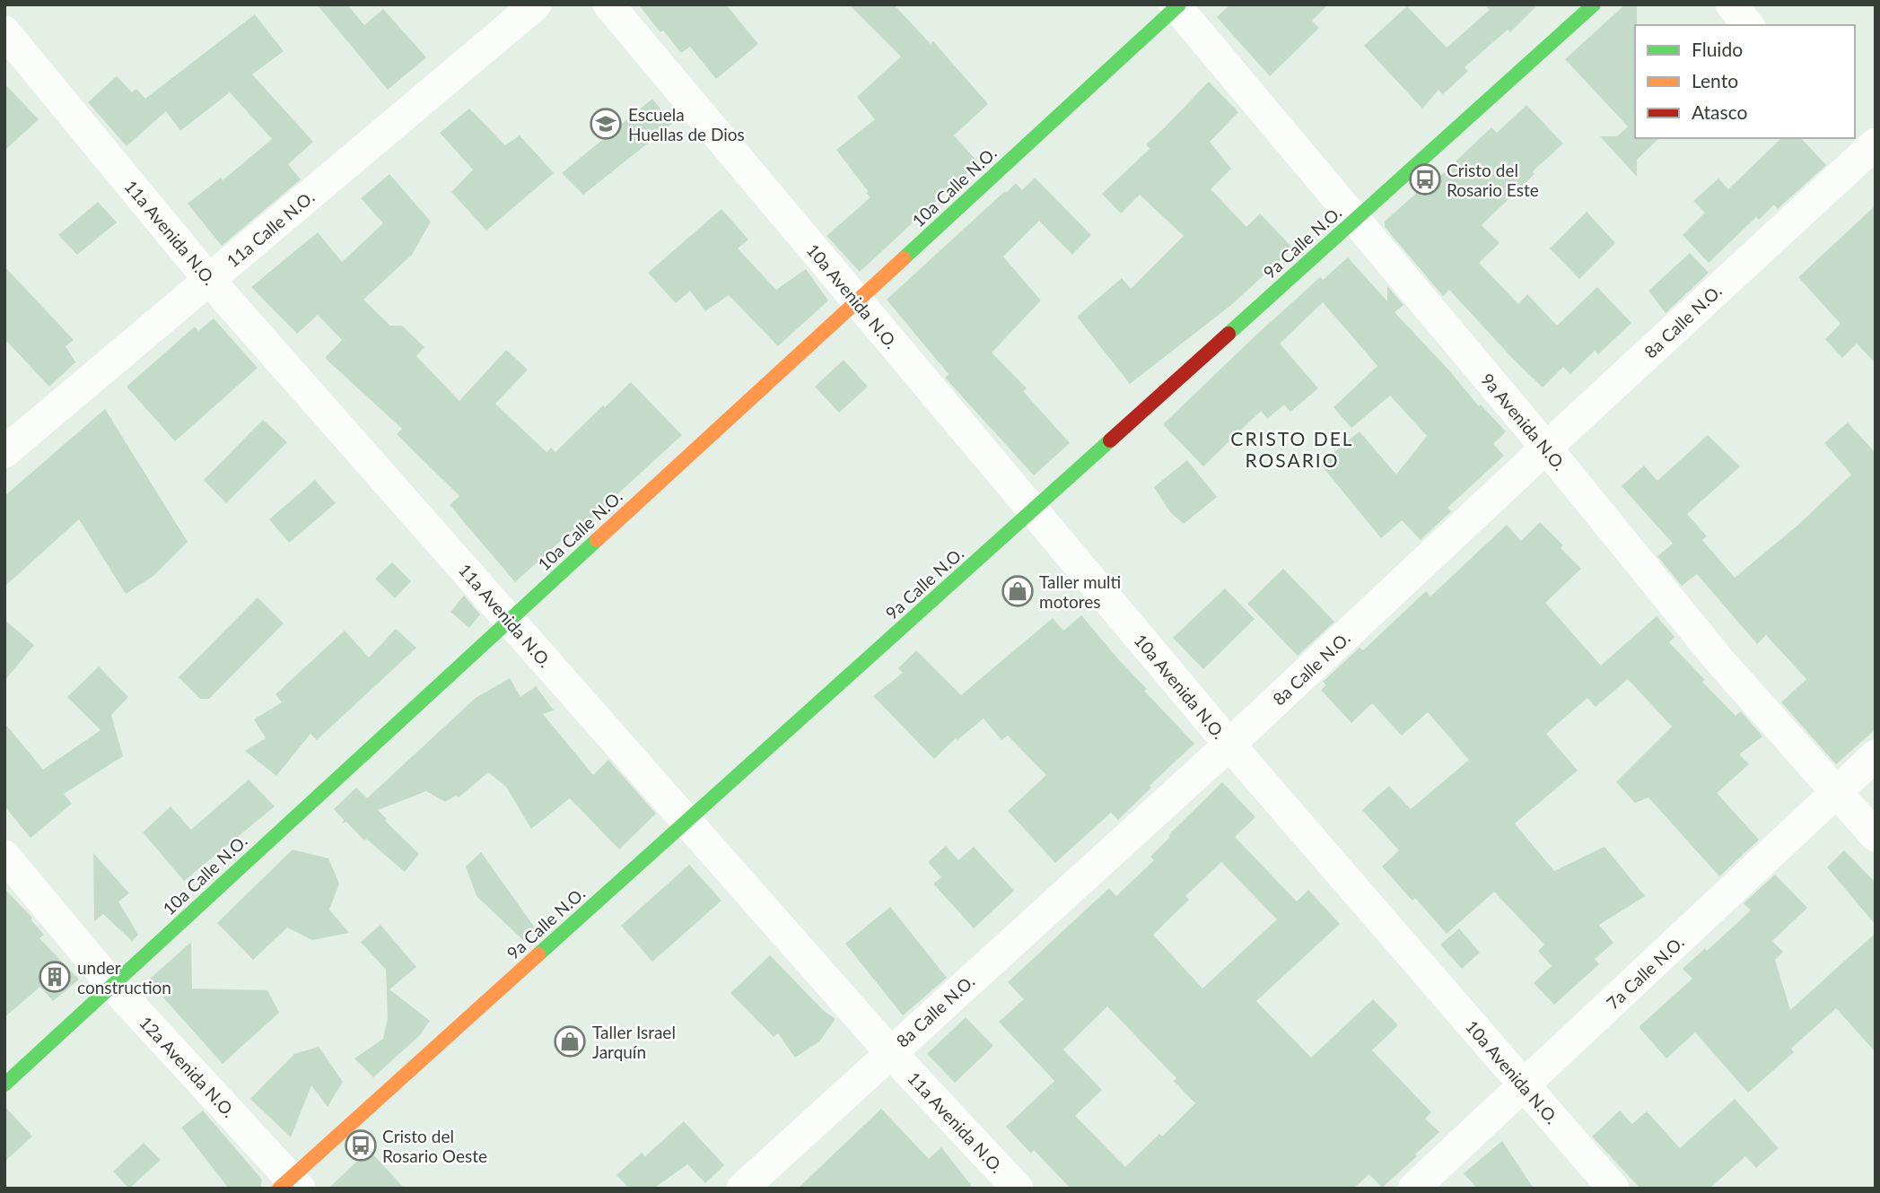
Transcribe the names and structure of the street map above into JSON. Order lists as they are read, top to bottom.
{
  "streets": {
    "street": [
      "10a Calle N.O.",
      "11a Calle N.O.",
      "11a Avenida N.O.",
      "9a Calle N.O.",
      "10a Avenida N.O.",
      "8a Calle N.O.",
      "9a Avenida N.O.",
      "7a Calle N.O.",
      "12a Avenida N.O."
    ]
  },
  "crossings": [
    ["10a Calle N.O.", "11a Avenida N.O."],
    ["10a Calle N.O.", "10a Avenida N.O."],
    ["10a Calle N.O.", "9a Avenida N.O."],
    ["10a Calle N.O.", "12a Avenida N.O."],
    ["11a Calle N.O.", "11a Avenida N.O."],
    ["11a Avenida N.O.", "9a Calle N.O."],
    ["11a Avenida N.O.", "8a Calle N.O."],
    ["9a Calle N.O.", "10a Avenida N.O."],
    ["9a Calle N.O.", "9a Avenida N.O."],
    ["9a Calle N.O.", "12a Avenida N.O."],
    ["10a Avenida N.O.", "8a Calle N.O."],
    ["10a Avenida N.O.", "7a Calle N.O."],
    ["8a Calle N.O.", "9a Avenida N.O."],
    ["9a Avenida N.O.", "7a Calle N.O."]
  ],
  "districts": ["CRISTO DEL ROSARIO"],
  "places": {
    "school or university": ["Escuela Huellas de Dios"],
    "bus stop": ["Cristo del Rosario Este", "Cristo del Rosario Oeste"],
    "shop": ["Taller multi motores", "Taller Israel Jarquín"],
    "building": ["under construction"]
  },
  "legend": ["Fluido", "Lento", "Atasco"]
}
